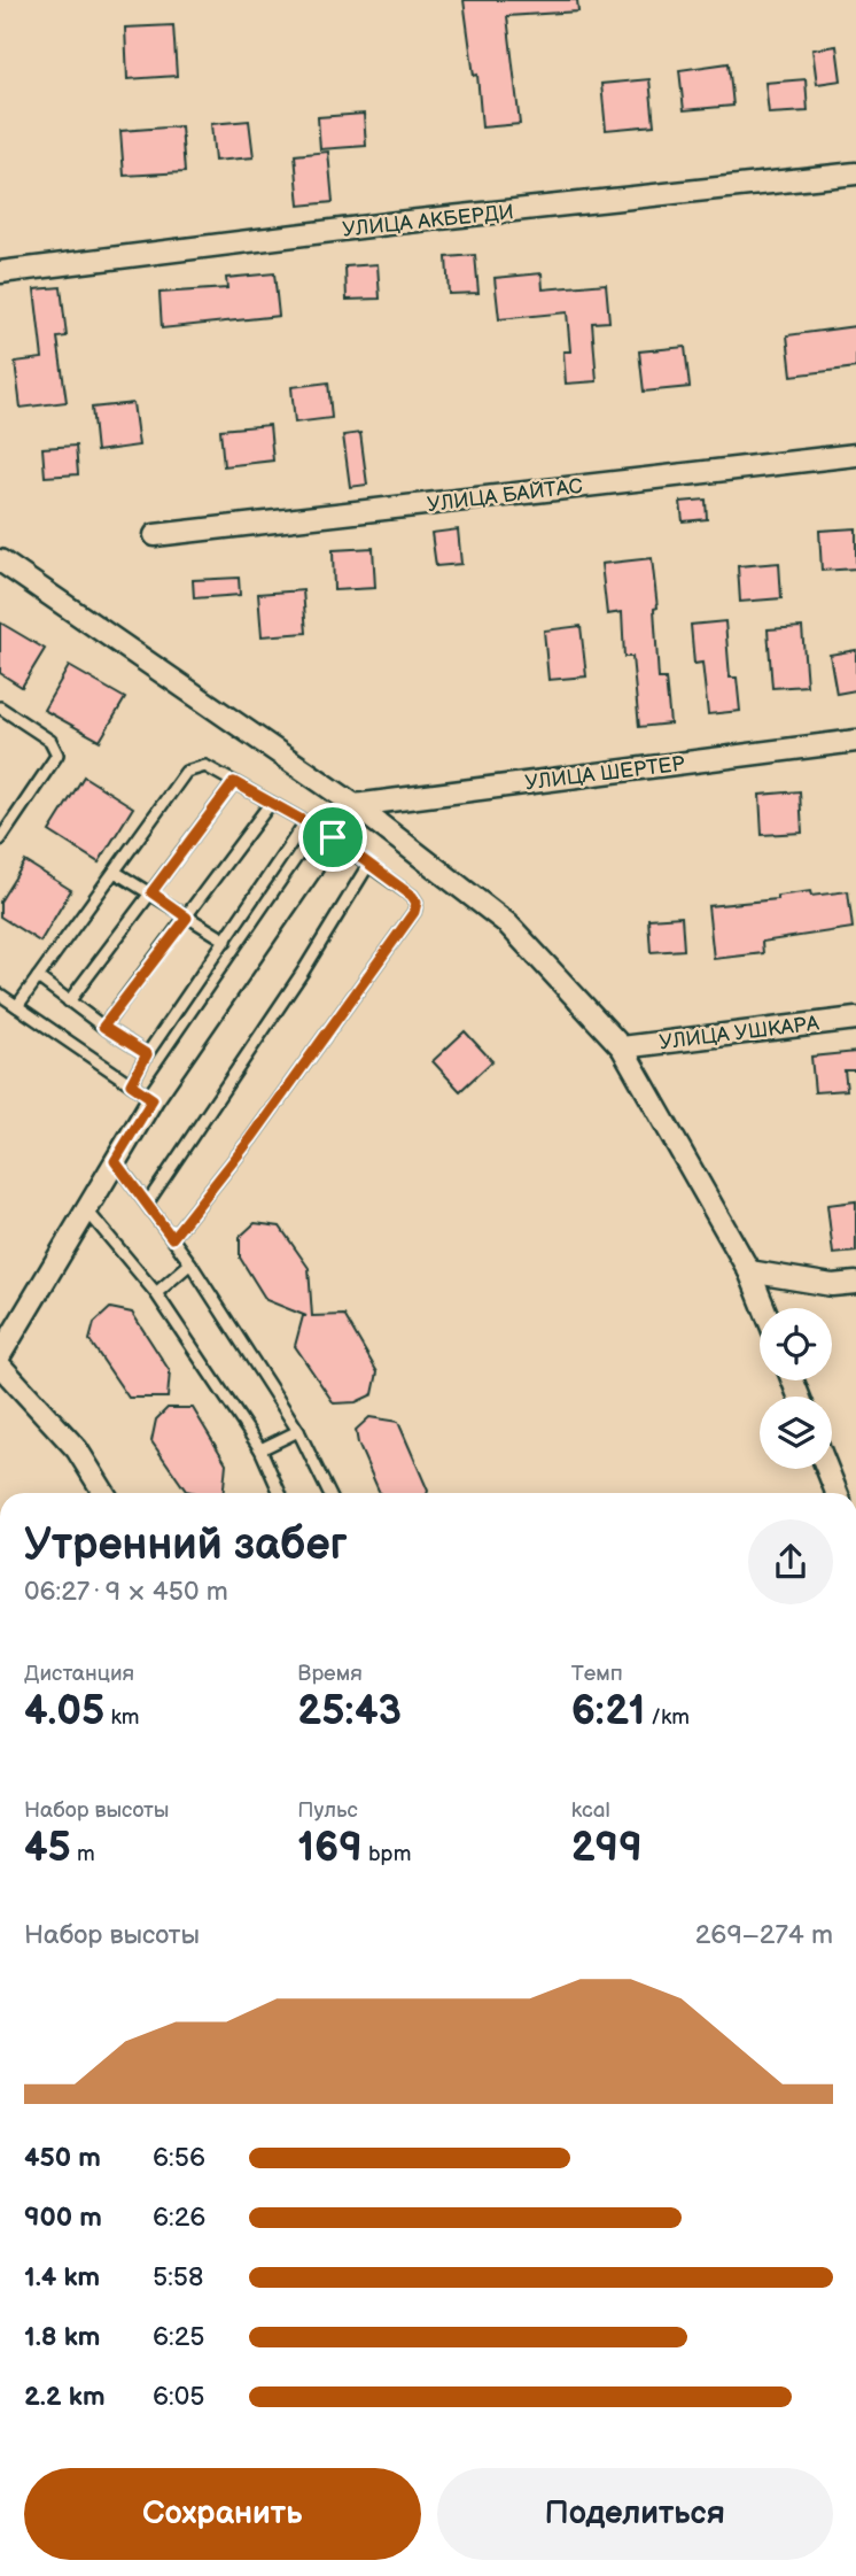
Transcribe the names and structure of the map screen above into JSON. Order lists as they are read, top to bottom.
{
  "streets": {
    "street": [
      "УЛИЦА АКБЕРДИ",
      "УЛИЦА БАЙТАС",
      "УЛИЦА ШЕРТЕР",
      "УЛИЦА УШКАРА"
    ]
  },
  "page": {
    "heading": ["Утренний забег", "06:27 · 9 × 450 m"],
    "stats": [
      ["Дистанция", "4.05 km"],
      ["Время", "25:43"],
      ["Темп", "6:21 /km"],
      ["Набор высоты", "45 m"],
      ["Пульс", "169 bpm"],
      ["kcal", "299"]
    ],
    "chart": ["Набор высоты", "269–274 m"],
    "list": [
      {
        "name": "450 m",
        "note": "6:56"
      },
      {
        "name": "900 m",
        "note": "6:26"
      },
      {
        "name": "1.4 km",
        "note": "5:58"
      },
      {
        "name": "1.8 km",
        "note": "6:25"
      },
      {
        "name": "2.2 km",
        "note": "6:05"
      }
    ],
    "buttons": ["Сохранить", "Поделиться"]
  }
}
